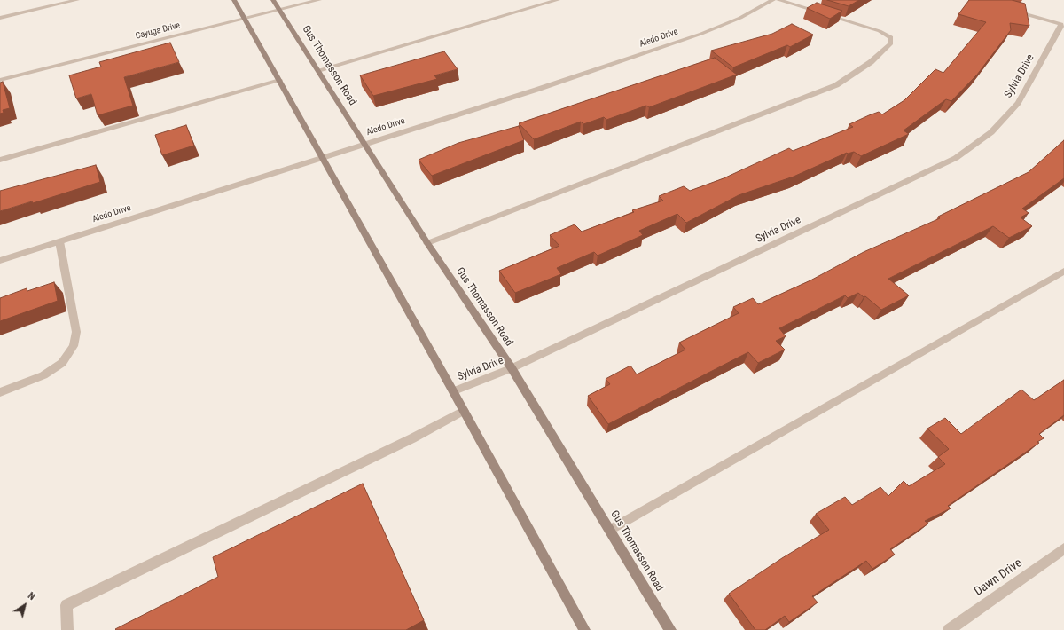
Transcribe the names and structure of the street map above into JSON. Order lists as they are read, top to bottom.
{
  "streets": {
    "main road": ["Gus Thomasson Road"],
    "street": [
      "Cayuga Drive",
      "Aledo Drive",
      "Sylvia Drive",
      "Dawn Drive"
    ]
  },
  "crossings": [
    ["Cayuga Drive", "Gus Thomasson Road"],
    ["Aledo Drive", "Gus Thomasson Road"],
    ["Gus Thomasson Road", "Sylvia Drive"]
  ],
  "north": "top right"
}
